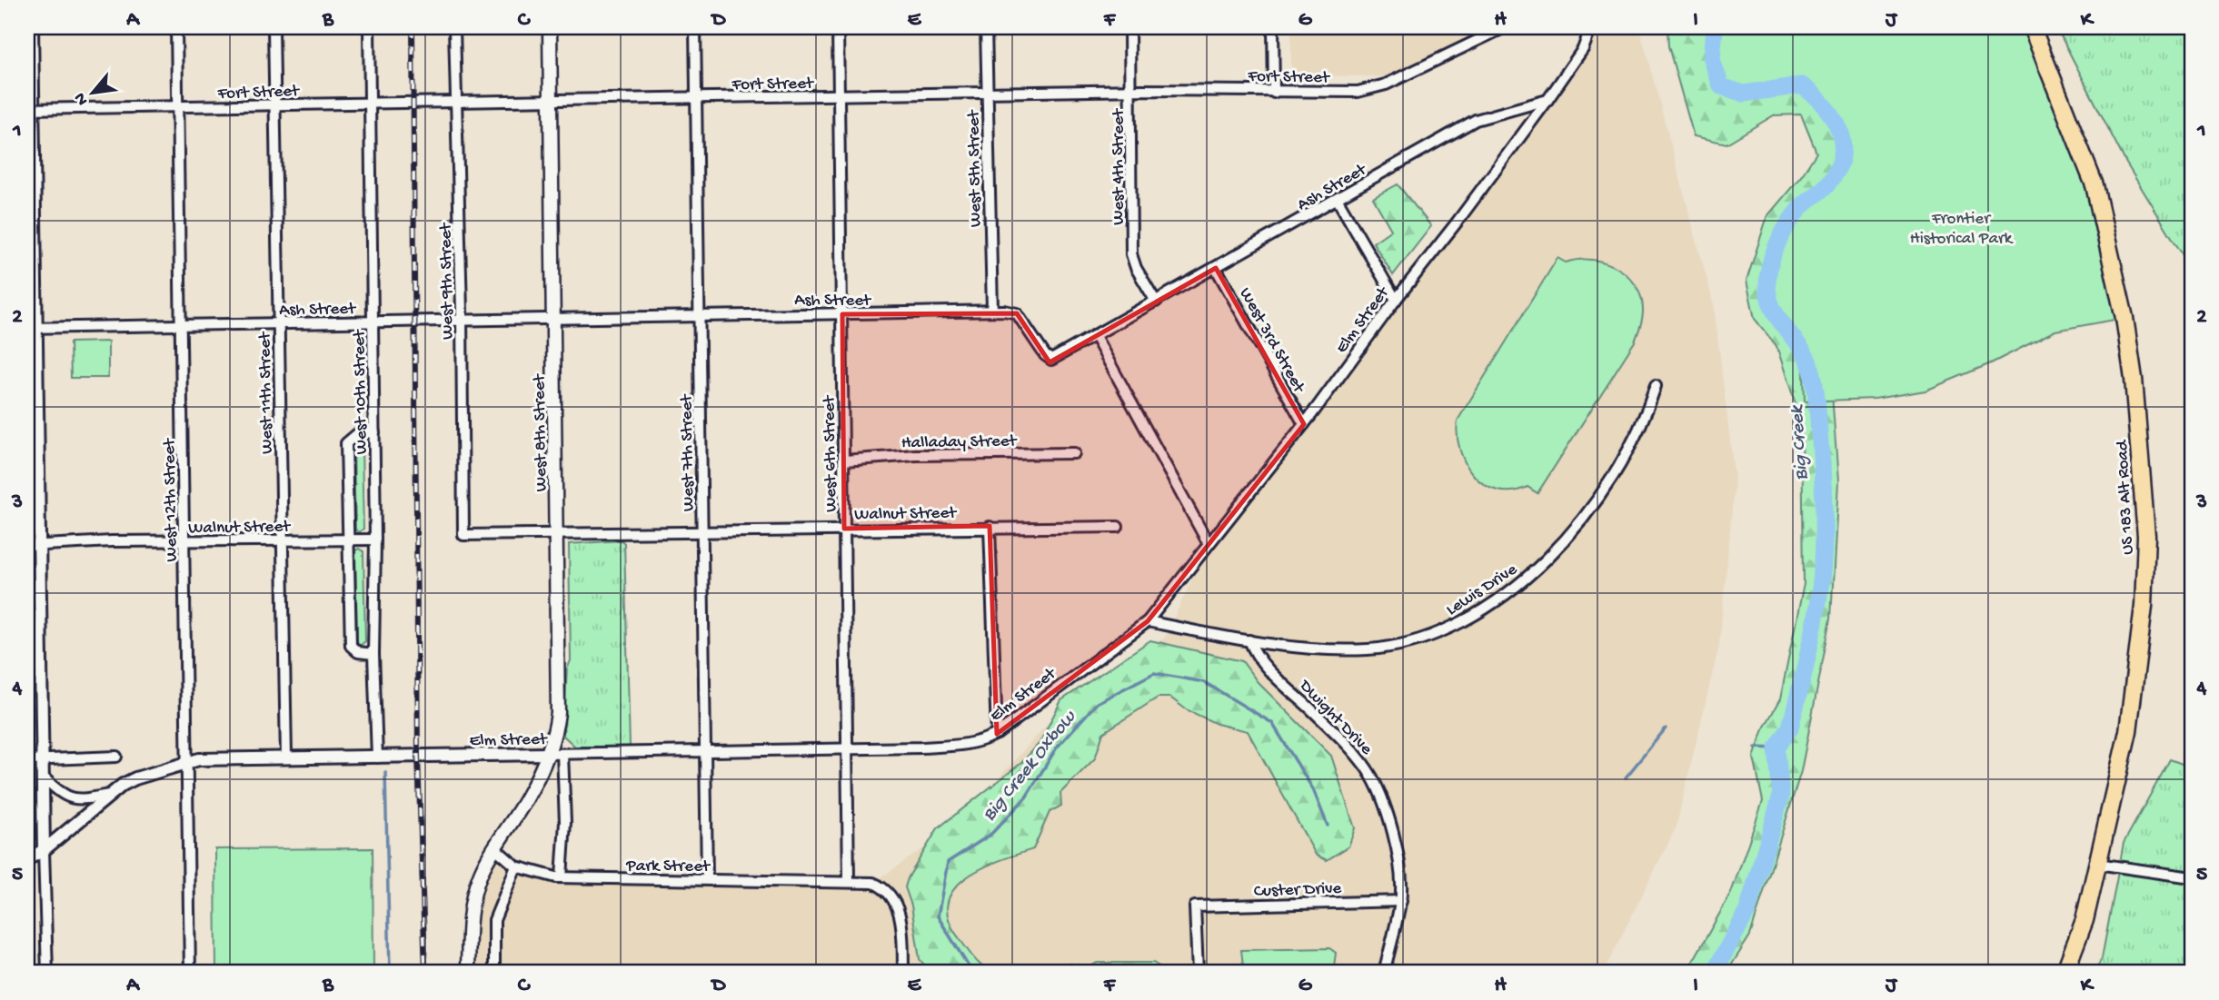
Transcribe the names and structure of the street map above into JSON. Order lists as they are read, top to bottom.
{
  "streets": {
    "highway": ["US 183 Alt Road"],
    "main road": ["West 8th Street"],
    "street": [
      "Fort Street",
      "West 4th Street",
      "West 5th Street",
      "Ash Street",
      "West 9th Street",
      "Elm Street",
      "West 3rd Street",
      "West 10th Street",
      "West 11th Street",
      "Halladay Street",
      "West 7th Street",
      "West 6th Street",
      "West 12th Street",
      "Walnut Street",
      "Lewis Drive",
      "Dwight Drive",
      "Park Street",
      "Custer Drive"
    ]
  },
  "crossings": [
    ["Fort Street", "West 4th Street"],
    ["Fort Street", "West 5th Street"],
    ["Fort Street", "West 9th Street"],
    ["Fort Street", "West 10th Street"],
    ["Fort Street", "West 11th Street"],
    ["Fort Street", "West 8th Street"],
    ["Fort Street", "West 7th Street"],
    ["Fort Street", "West 6th Street"],
    ["Fort Street", "West 12th Street"],
    ["West 4th Street", "Ash Street"],
    ["West 5th Street", "Ash Street"],
    ["Ash Street", "West 9th Street"],
    ["Ash Street", "Elm Street"],
    ["Ash Street", "West 3rd Street"],
    ["Ash Street", "West 10th Street"],
    ["Ash Street", "West 11th Street"],
    ["Ash Street", "West 8th Street"],
    ["Ash Street", "West 7th Street"],
    ["Ash Street", "West 6th Street"],
    ["Ash Street", "West 12th Street"],
    ["West 9th Street", "Walnut Street"],
    ["Elm Street", "West 3rd Street"],
    ["Elm Street", "West 10th Street"],
    ["Elm Street", "West 11th Street"],
    ["Elm Street", "West 8th Street"],
    ["Elm Street", "West 7th Street"],
    ["Elm Street", "West 6th Street"],
    ["Elm Street", "West 12th Street"],
    ["Elm Street", "Lewis Drive"],
    ["West 10th Street", "Walnut Street"],
    ["West 11th Street", "Walnut Street"],
    ["West 8th Street", "Walnut Street"],
    ["West 8th Street", "Park Street"],
    ["Halladay Street", "West 6th Street"],
    ["West 7th Street", "Walnut Street"],
    ["West 7th Street", "Park Street"],
    ["West 6th Street", "Walnut Street"],
    ["West 6th Street", "Park Street"],
    ["West 12th Street", "Walnut Street"],
    ["Lewis Drive", "Dwight Drive"],
    ["Dwight Drive", "Custer Drive"]
  ],
  "water": ["Big Creek", "Big Creek Oxbow"],
  "parks": ["Frontier Historical Park"],
  "north": "bottom left",
  "grid": {
    "columns": [
      "A",
      "B",
      "C",
      "D",
      "E",
      "F",
      "G",
      "H",
      "I",
      "J",
      "K"
    ],
    "rows": [
      "1",
      "2",
      "3",
      "4",
      "5"
    ]
  }
}
